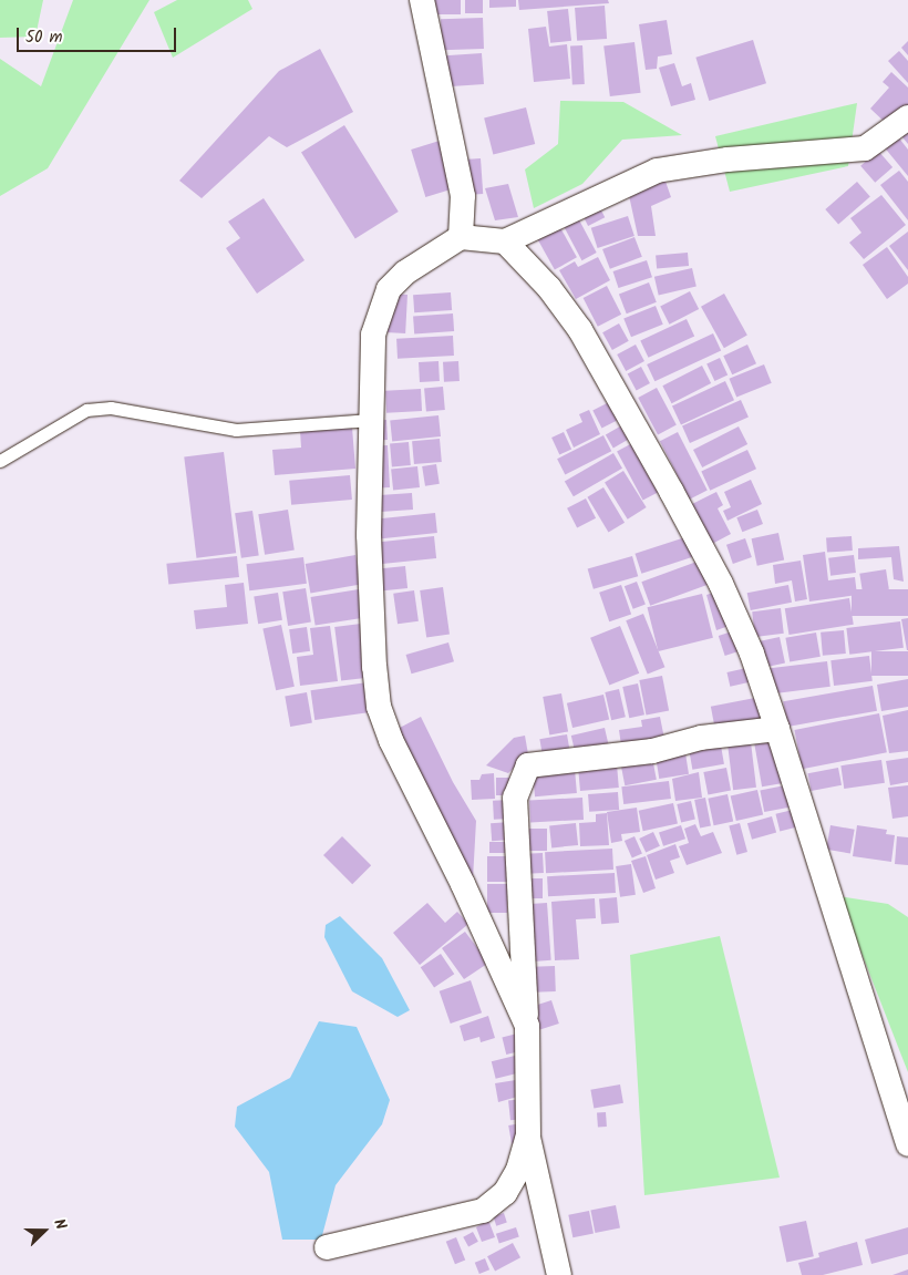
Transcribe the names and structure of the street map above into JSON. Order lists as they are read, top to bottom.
{
  "scale_bar": "50 m",
  "north": "right"
}
